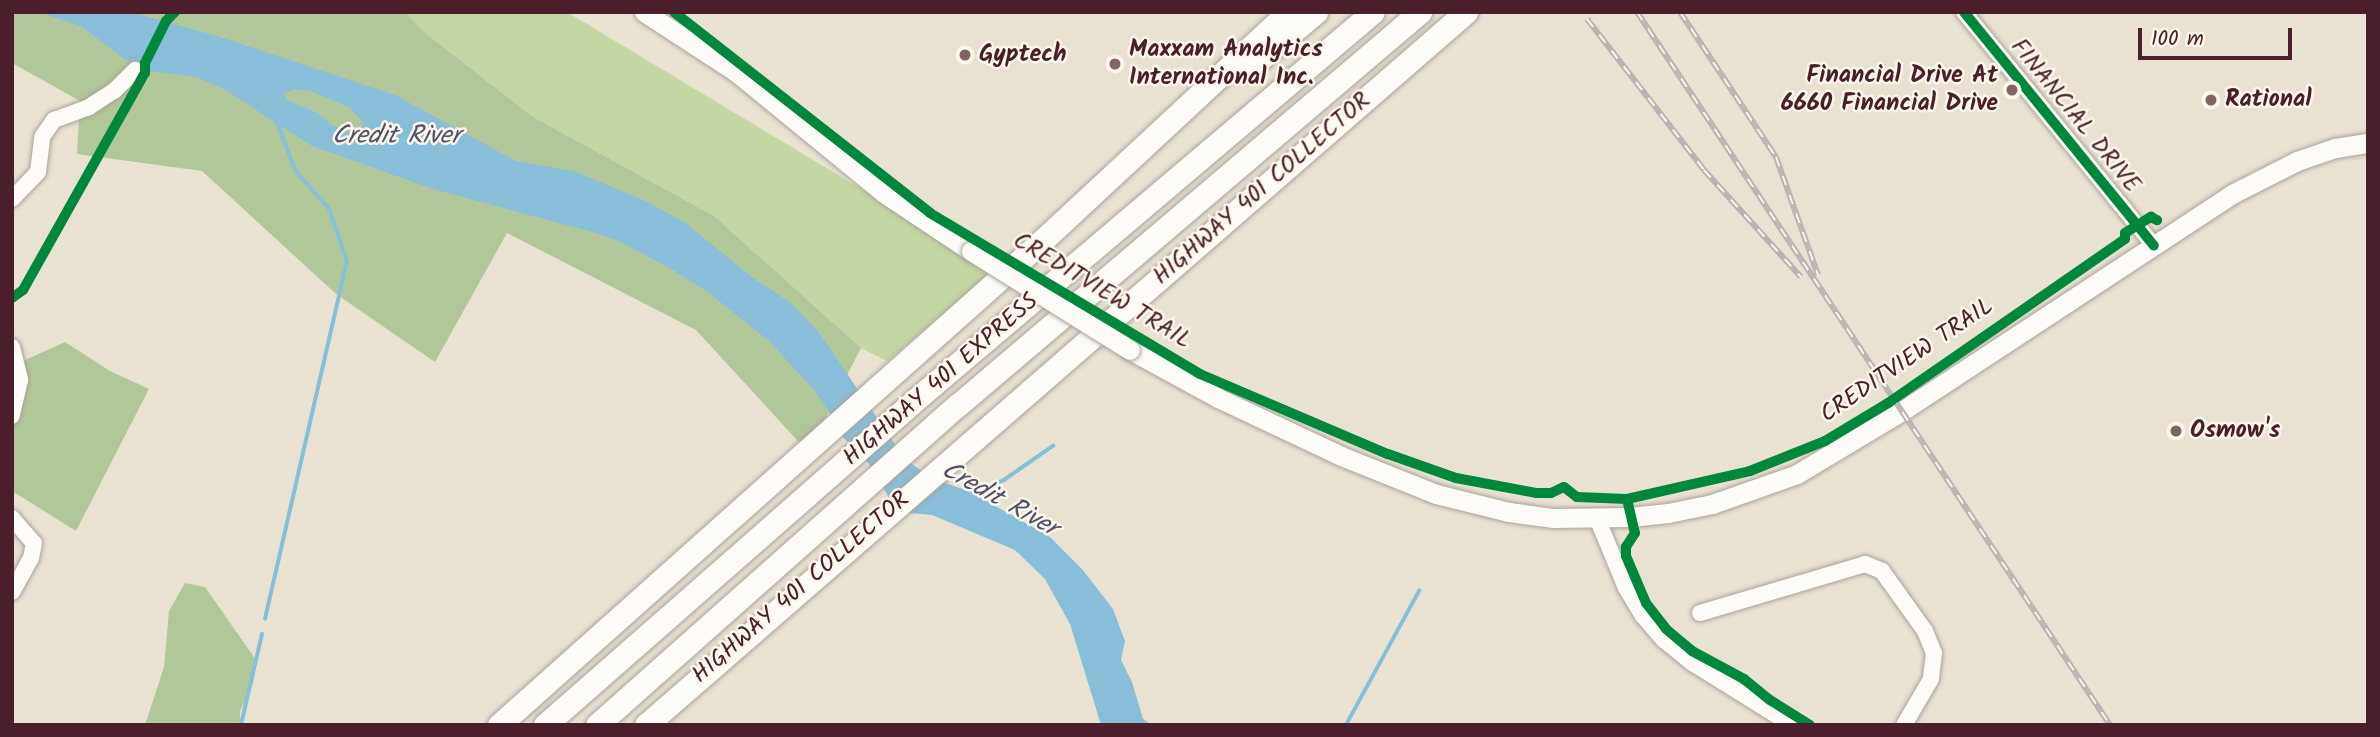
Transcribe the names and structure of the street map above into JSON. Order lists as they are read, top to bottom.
{
  "streets": {
    "highway": ["HIGHWAY 401 COLLECTOR", "HIGHWAY 401 EXPRESS"],
    "street": ["FINANCIAL DRIVE"],
    "cycle path": ["CREDITVIEW TRAIL"]
  },
  "water": ["Credit River"],
  "places": [
    "Gyptech",
    "Maxxam Analytics International Inc.",
    "Financial Drive At 6660 Financial Drive",
    "Rational",
    "Osmow's"
  ],
  "scale_bar": "100 m"
}
